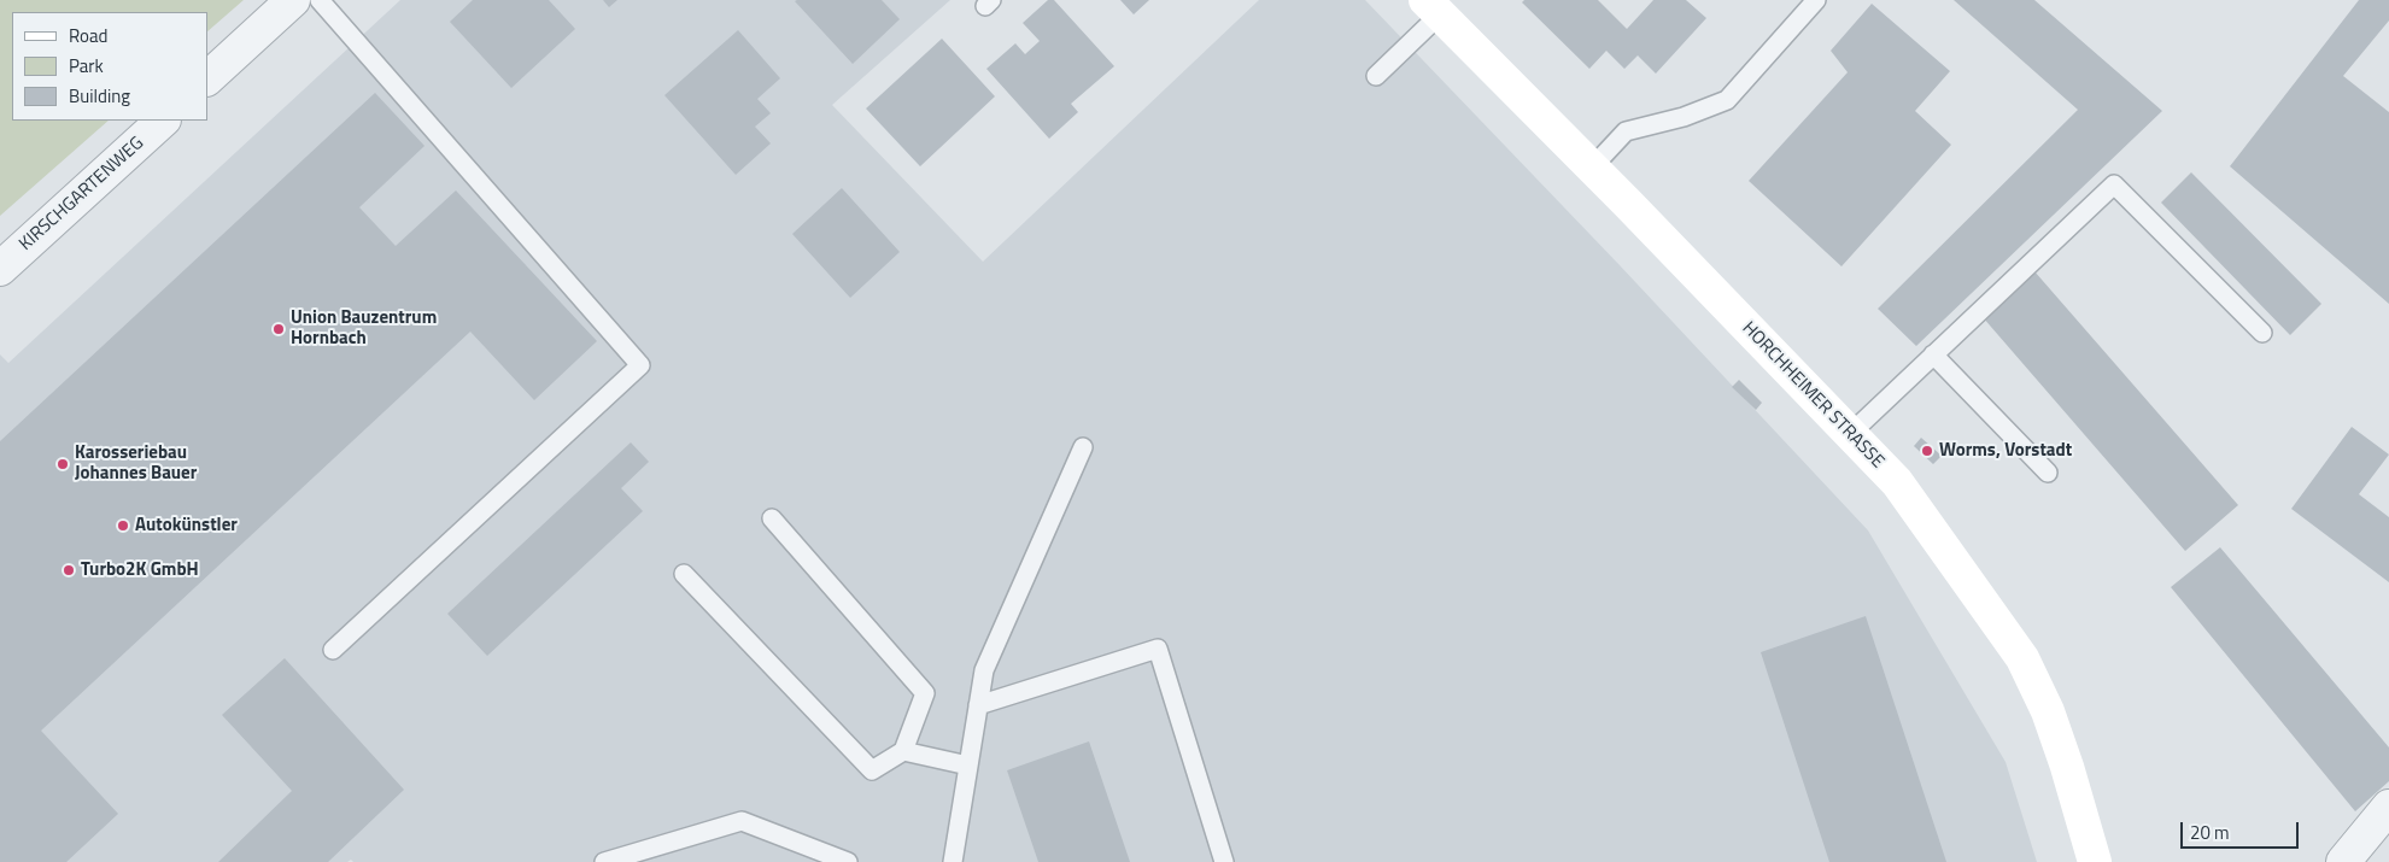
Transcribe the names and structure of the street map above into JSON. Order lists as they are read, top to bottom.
{
  "streets": {
    "main road": ["HORCHHEIMER STRASSE"],
    "street": ["KIRSCHGARTENWEG"]
  },
  "places": [
    "Union Bauzentrum Hornbach",
    "Worms, Vorstadt",
    "Karosseriebau Johannes Bauer",
    "Autokünstler",
    "Turbo2K GmbH"
  ],
  "legend": ["Road", "Park", "Building"],
  "scale_bar": "20 m"
}
